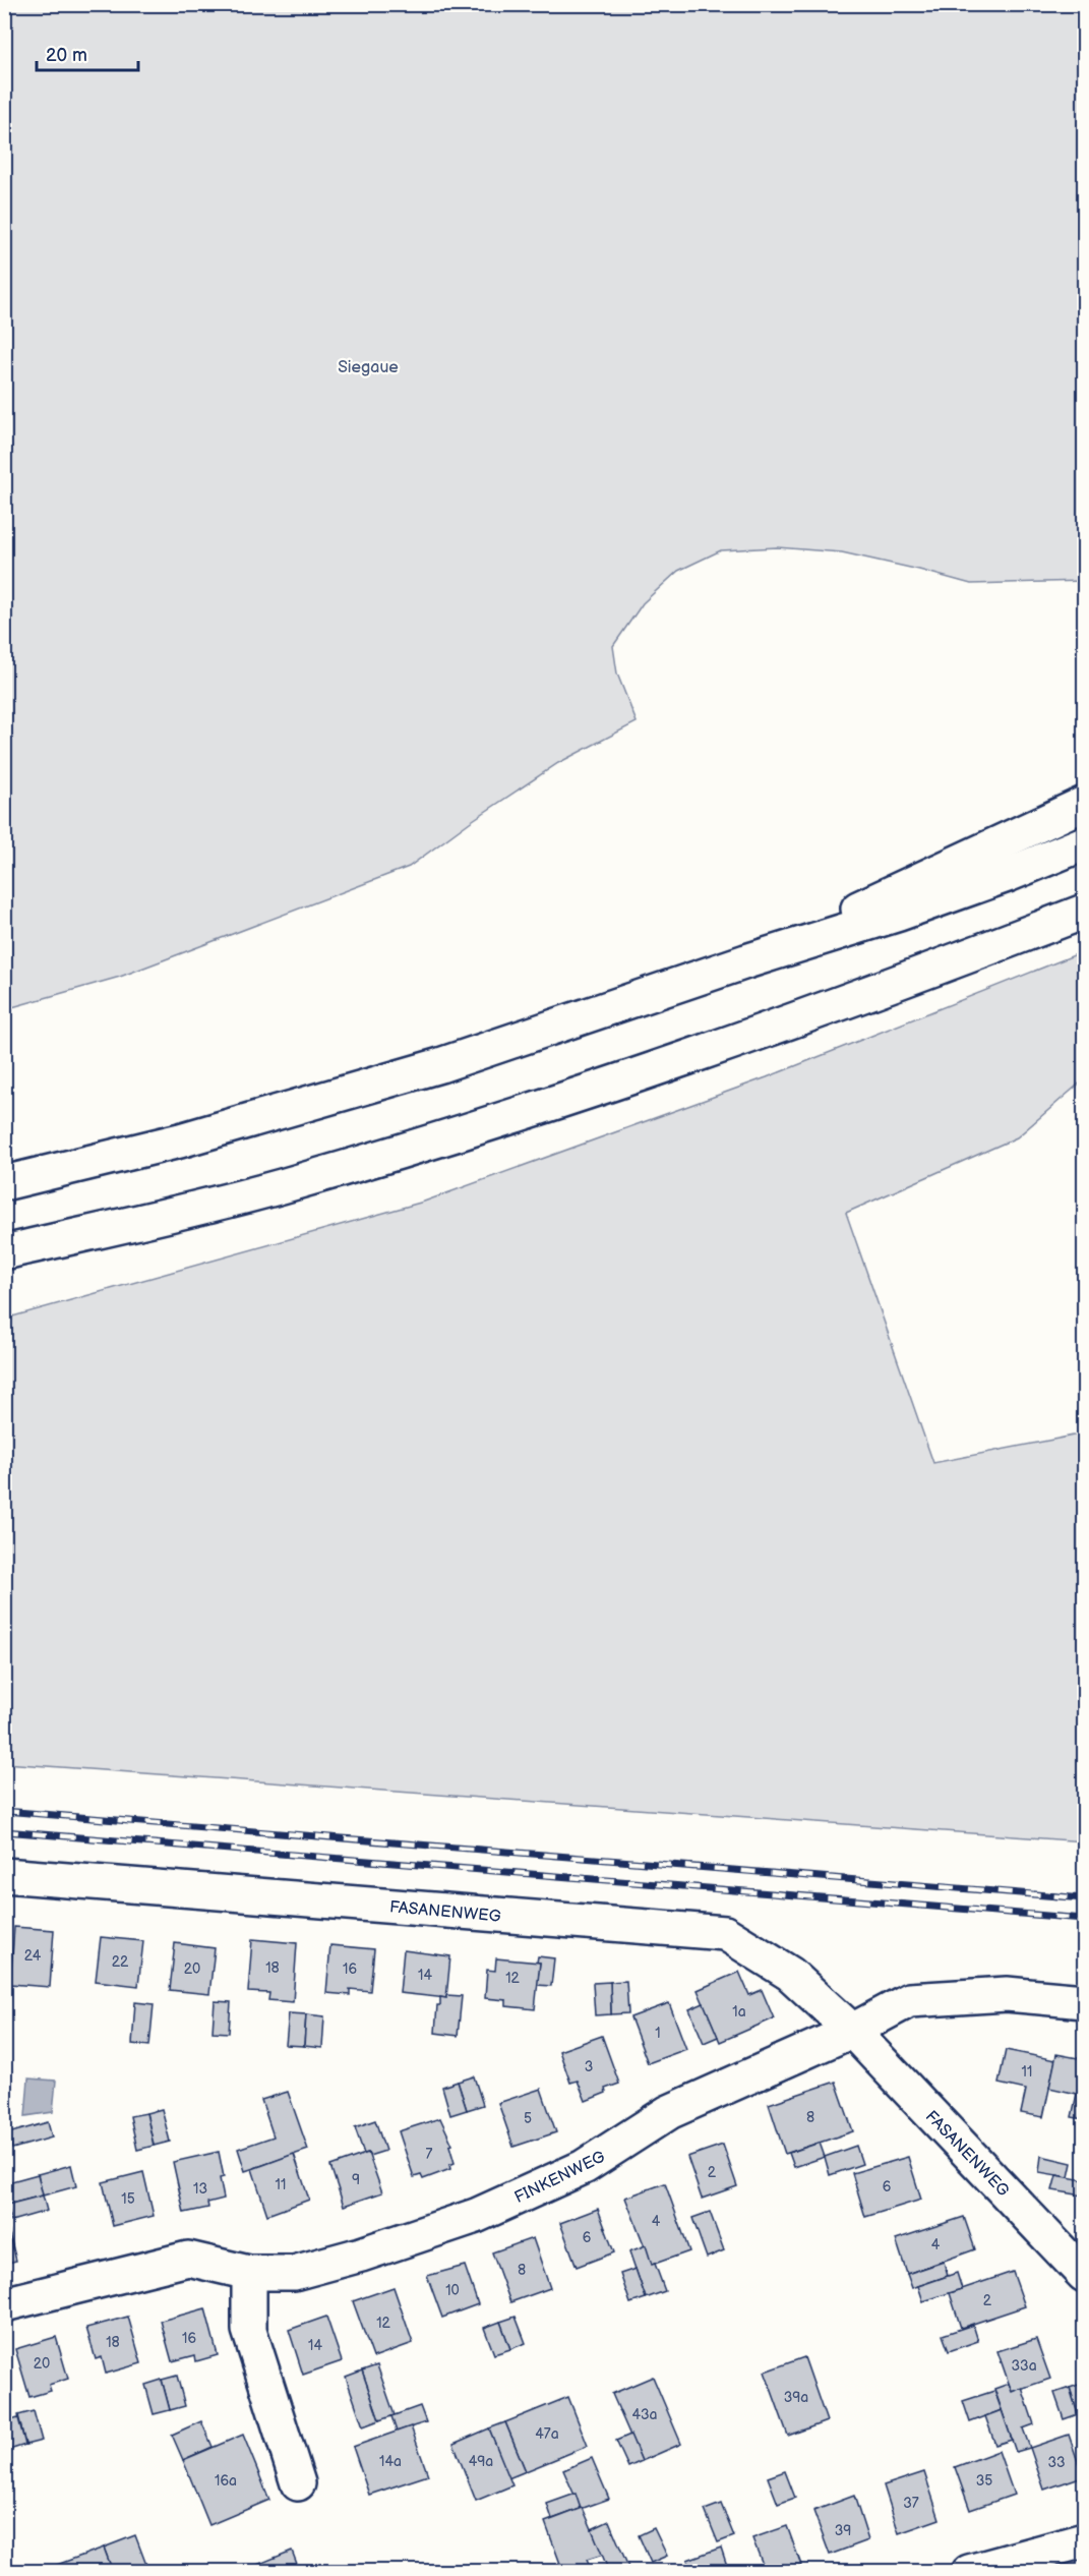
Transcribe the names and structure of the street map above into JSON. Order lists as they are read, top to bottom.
{
  "streets": {
    "main road": ["FASANENWEG", "FINKENWEG"]
  },
  "crossings": [
    ["FASANENWEG", "FINKENWEG"]
  ],
  "parks": ["Siegaue"],
  "house_numbers": [
    "24",
    "22",
    "18",
    "20",
    "16",
    "14",
    "12",
    "1a",
    "1",
    "3",
    "11",
    "8",
    "5",
    "7",
    "2",
    "9",
    "11",
    "6",
    "13",
    "15",
    "4",
    "6",
    "4",
    "8",
    "10",
    "2",
    "12",
    "16",
    "18",
    "14",
    "20",
    "33a",
    "39a",
    "43a",
    "47a",
    "14a",
    "49a",
    "33",
    "16a",
    "35",
    "37",
    "39"
  ],
  "scale_bar": "20 m"
}
